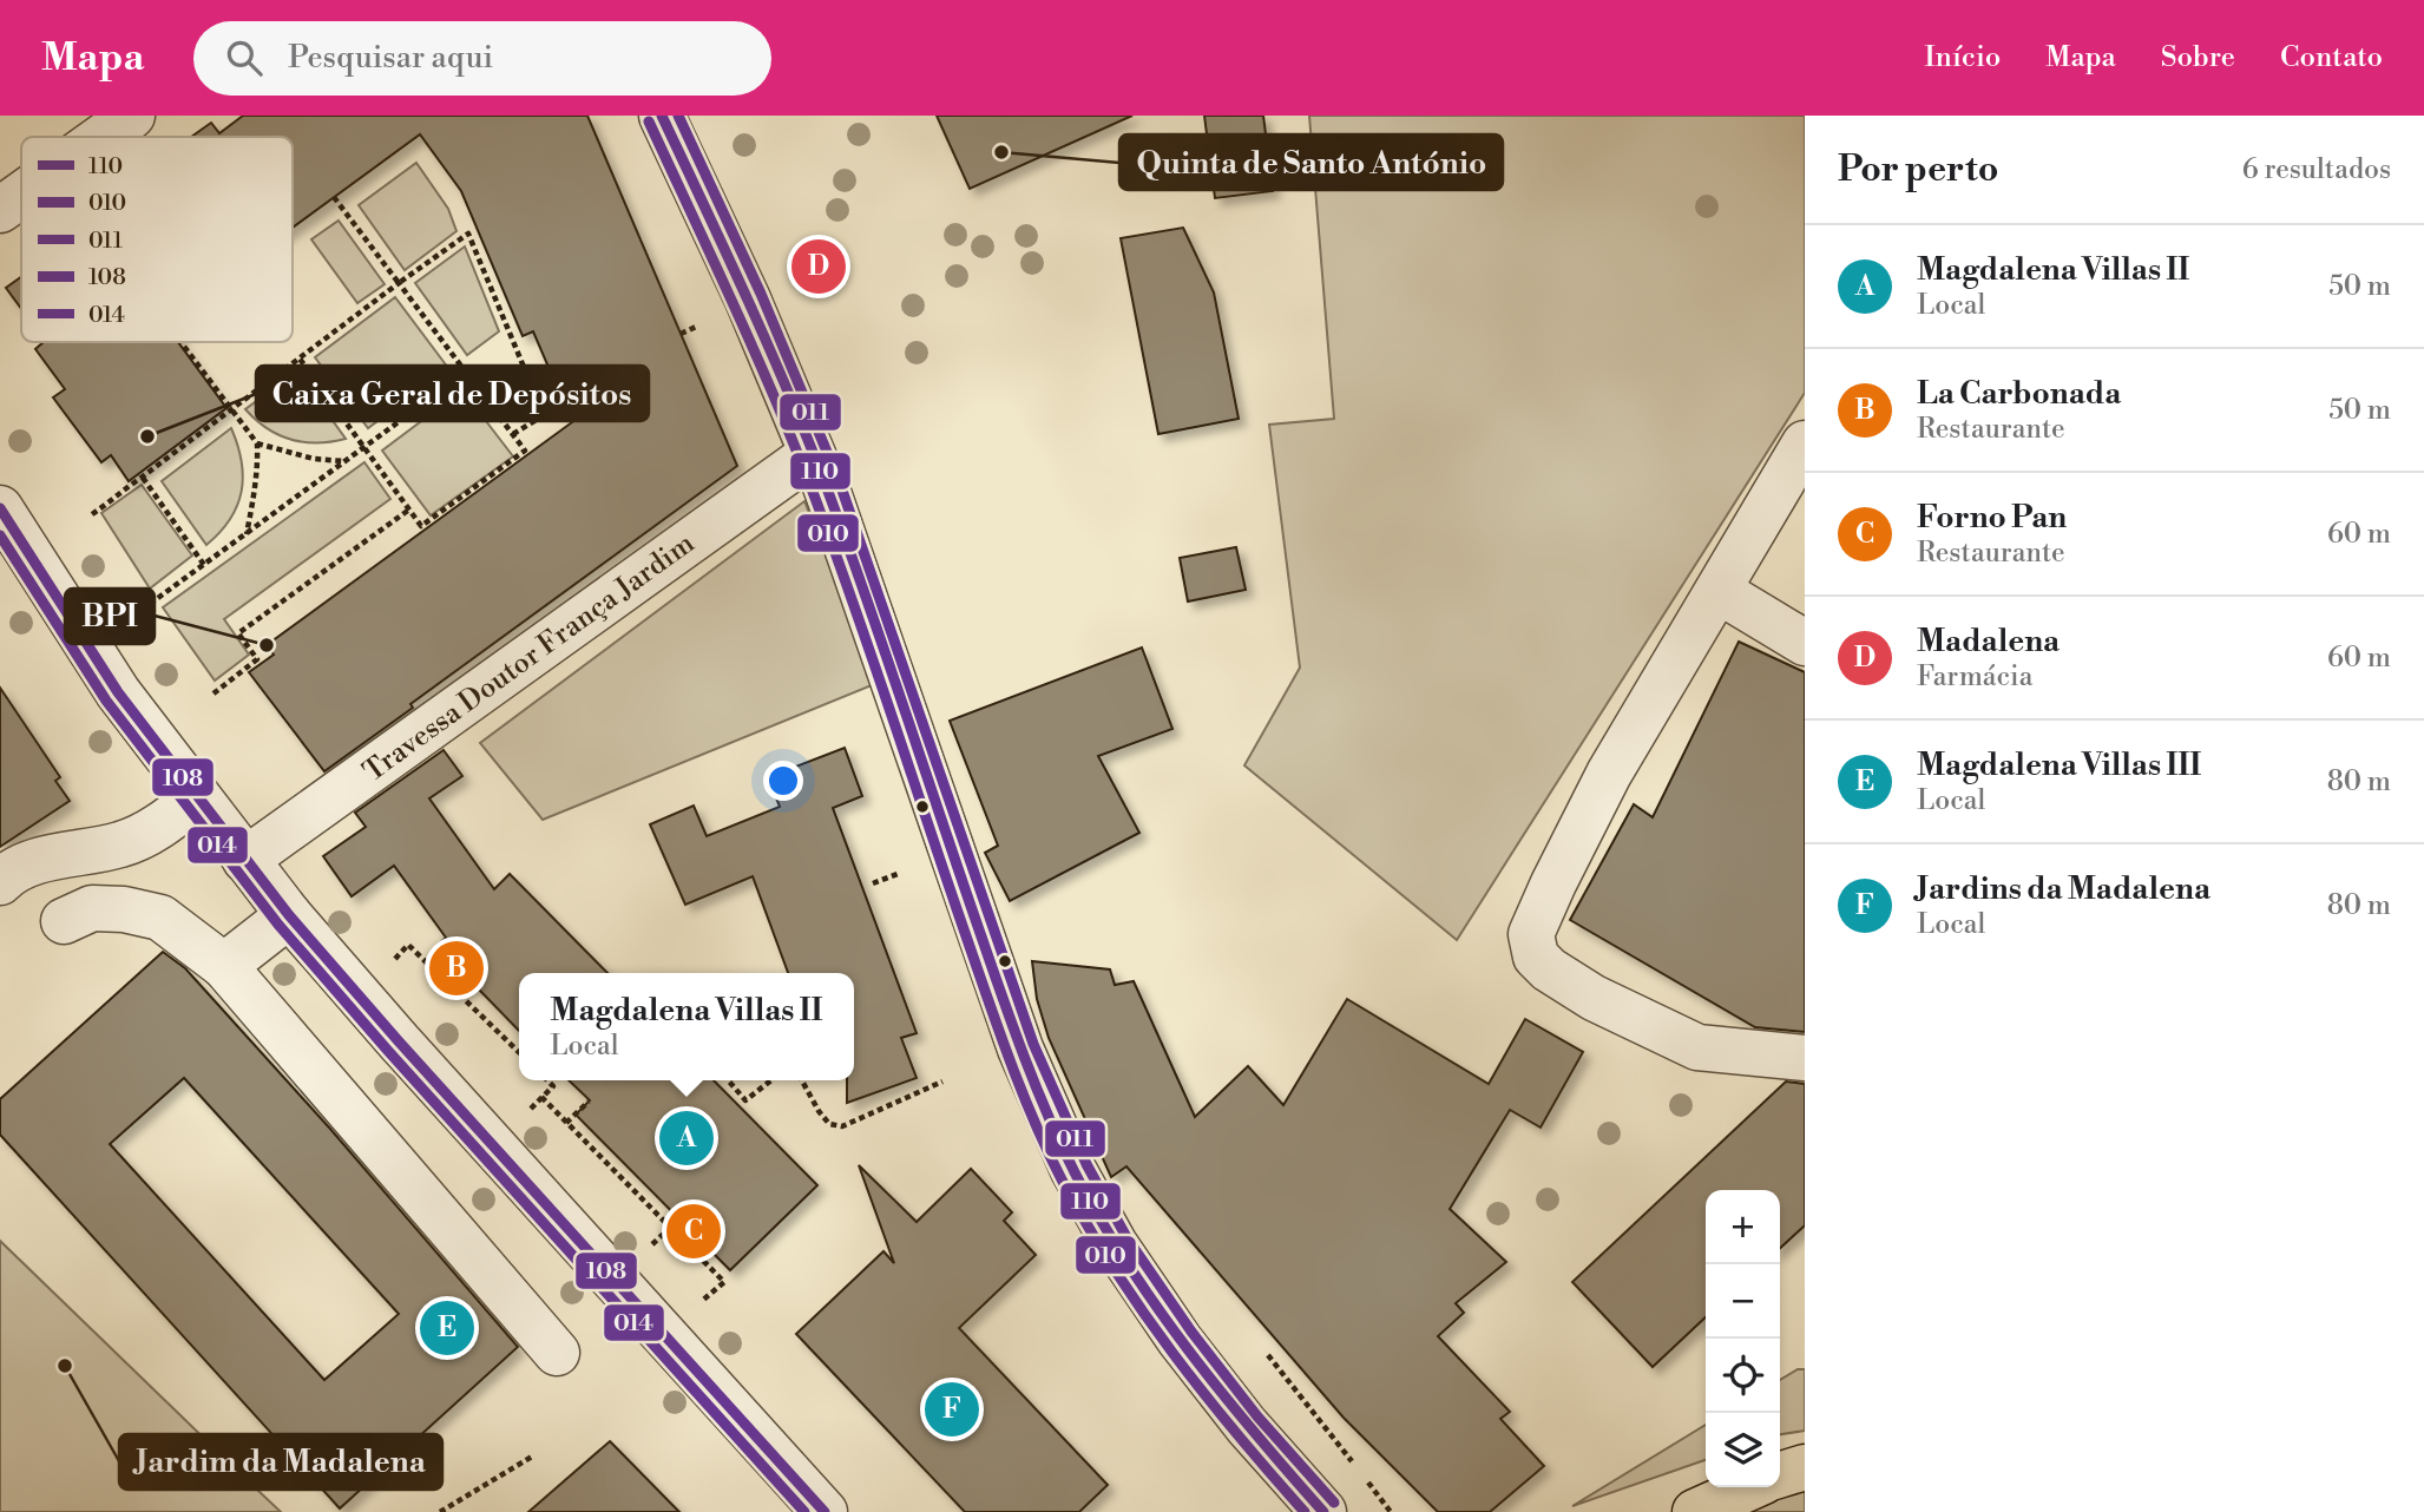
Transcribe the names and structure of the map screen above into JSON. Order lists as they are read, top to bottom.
{
  "streets": {
    "street": ["Travessa Doutor França Jardim"]
  },
  "places": [
    "Quinta de Santo António",
    "Caixa Geral de Depósitos",
    "BPI",
    "Jardim da Madalena"
  ],
  "lines": [
    "transit line 110",
    "transit line 011",
    "transit line 010",
    "transit line 108",
    "transit line 014"
  ],
  "legend": [
    "110",
    "010",
    "011",
    "108",
    "014"
  ],
  "page": {
    "header": "Mapa",
    "search": "Pesquisar aqui",
    "nav": [
      "Início",
      "Mapa",
      "Sobre",
      "Contato"
    ],
    "heading": ["Por perto", "6 resultados"],
    "list": [
      {
        "mark": "A",
        "name": "Magdalena Villas II",
        "note": "Local",
        "value": "50 m"
      },
      {
        "mark": "B",
        "name": "La Carbonada",
        "note": "Restaurante",
        "value": "50 m"
      },
      {
        "mark": "C",
        "name": "Forno Pan",
        "note": "Restaurante",
        "value": "60 m"
      },
      {
        "mark": "D",
        "name": "Madalena",
        "note": "Farmácia",
        "value": "60 m"
      },
      {
        "mark": "E",
        "name": "Magdalena Villas III",
        "note": "Local",
        "value": "80 m"
      },
      {
        "mark": "F",
        "name": "Jardins da Madalena",
        "note": "Local",
        "value": "80 m"
      }
    ],
    "pins": [
      "D",
      "B",
      "A",
      "C",
      "E",
      "F"
    ],
    "popup": ["Magdalena Villas II", "Local"],
    "map_buttons": ["+", "−"]
  }
}
